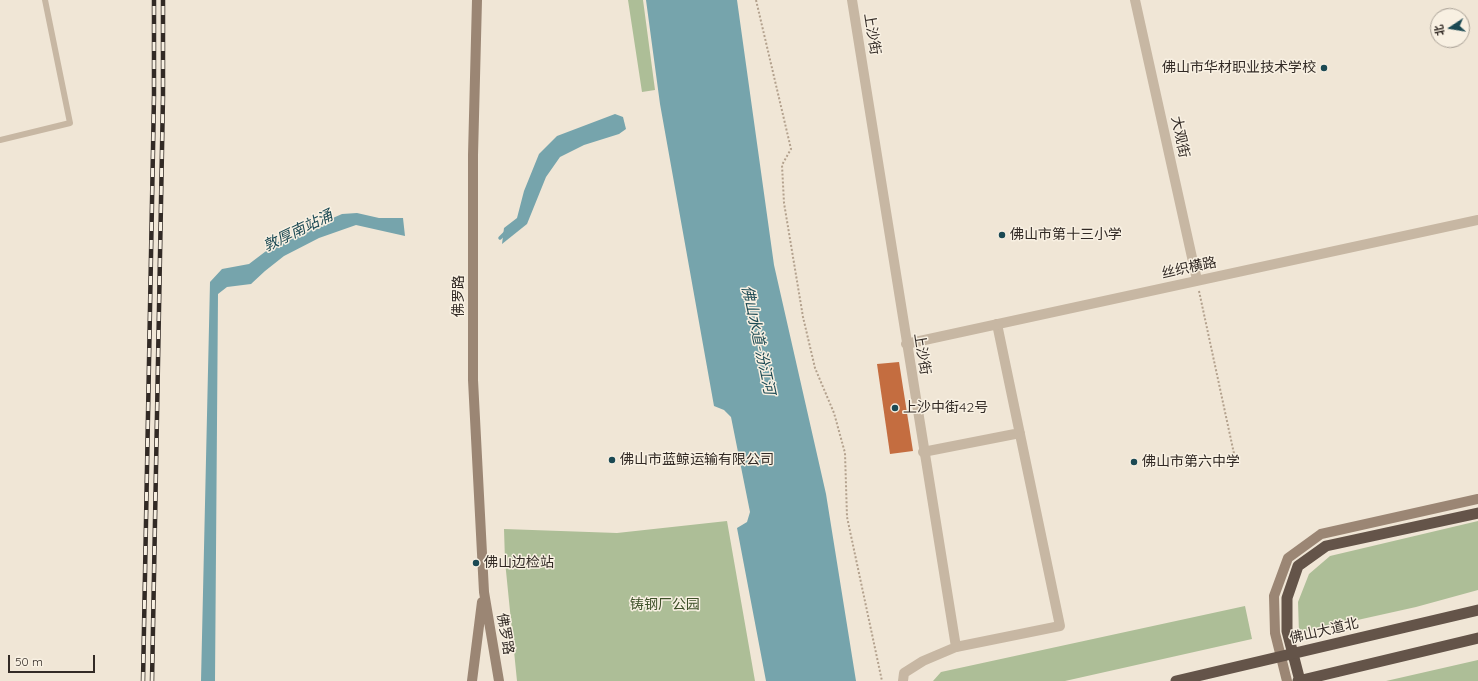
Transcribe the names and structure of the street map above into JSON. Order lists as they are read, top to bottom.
{
  "streets": {
    "highway": ["佛山大道北"],
    "main road": ["佛罗路"],
    "street": ["上沙街", "大观街", "丝织横路"]
  },
  "crossings": [
    ["上沙街", "丝织横路"],
    ["大观街", "丝织横路"]
  ],
  "water": ["敦厚南站涌", "佛山水道-汾江河"],
  "parks": ["铸钢厂公园"],
  "places": [
    "佛山市华材职业技术学校",
    "佛山市第十三小学",
    "上沙中街42号",
    "佛山市蓝鲸运输有限公司",
    "佛山市第六中学",
    "佛山边检站"
  ],
  "scale_bar": "50 m",
  "north": "left"
}
